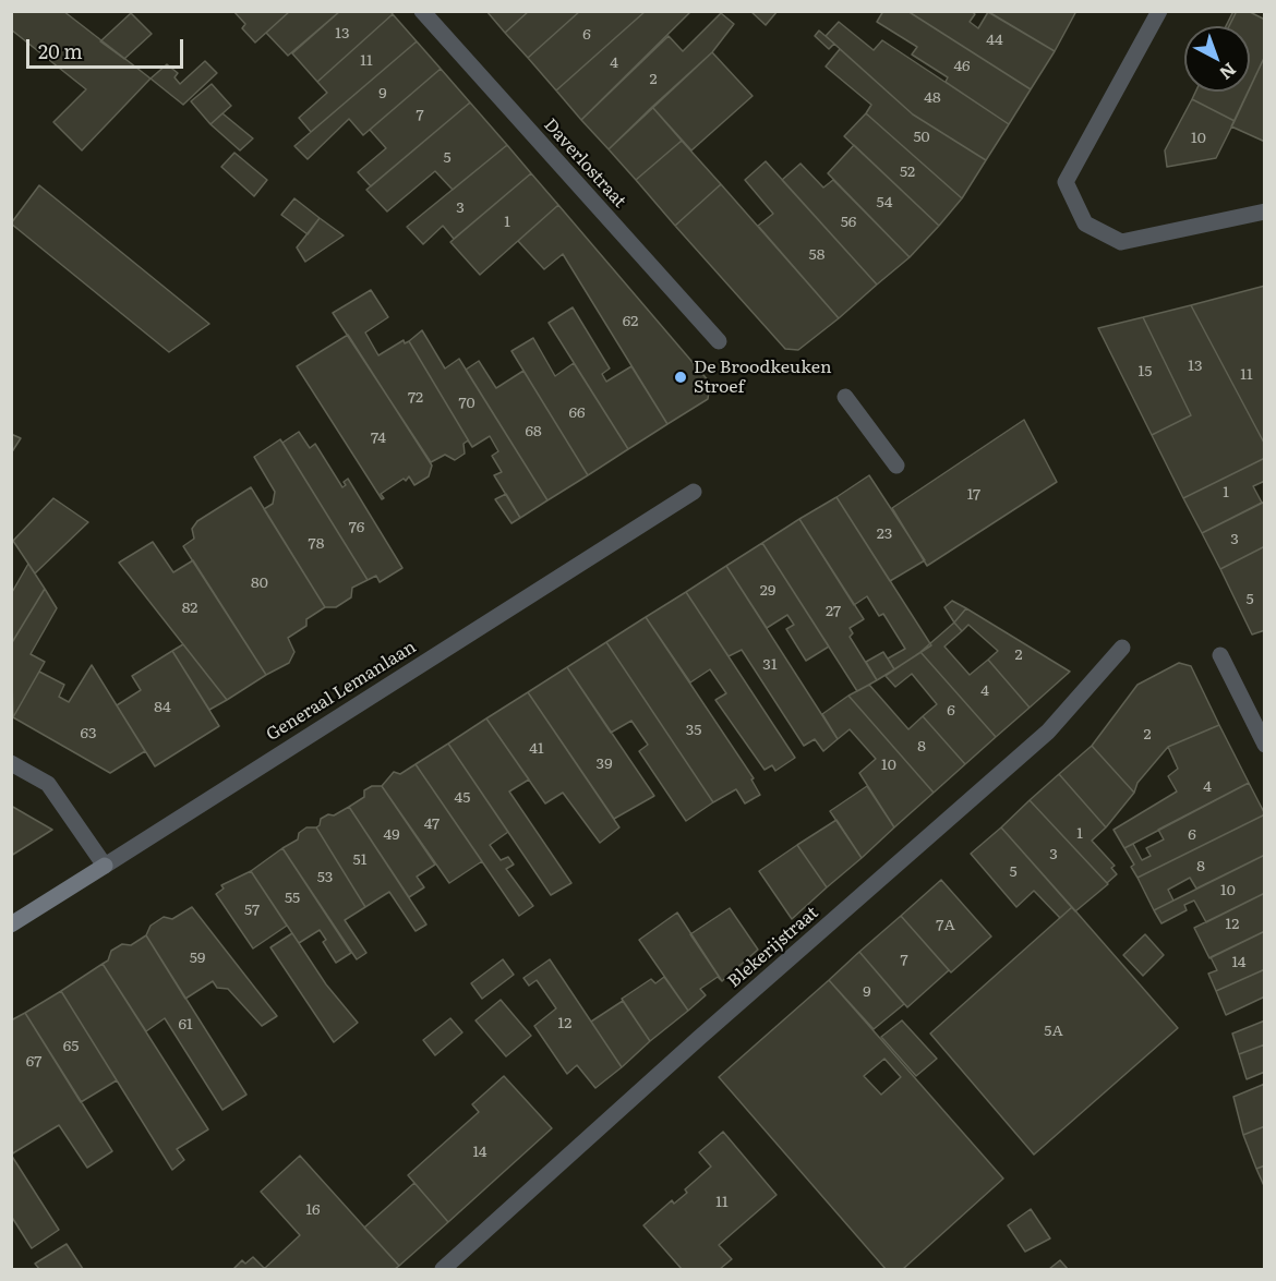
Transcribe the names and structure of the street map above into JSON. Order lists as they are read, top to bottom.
{
  "streets": {
    "main road": ["Generaal Lemanlaan"],
    "street": ["Daverlostraat", "Blekerijstraat"]
  },
  "places": ["De Broodkeuken Stroef"],
  "house_numbers": [
    "13",
    "6",
    "44",
    "11",
    "4",
    "46",
    "2",
    "9",
    "48",
    "7",
    "50",
    "10",
    "5",
    "52",
    "54",
    "3",
    "1",
    "56",
    "58",
    "62",
    "13",
    "15",
    "11",
    "72",
    "70",
    "66",
    "68",
    "74",
    "1",
    "17",
    "76",
    "23",
    "3",
    "78",
    "80",
    "29",
    "5",
    "82",
    "27",
    "2",
    "31",
    "4",
    "84",
    "6",
    "35",
    "63",
    "2",
    "8",
    "41",
    "39",
    "10",
    "4",
    "45",
    "47",
    "1",
    "49",
    "6",
    "3",
    "51",
    "8",
    "5",
    "53",
    "10",
    "55",
    "57",
    "12",
    "7A",
    "59",
    "7",
    "14",
    "9",
    "12",
    "61",
    "5A",
    "65",
    "67",
    "14",
    "11",
    "16"
  ],
  "scale_bar": "20 m",
  "north": "bottom right"
}
